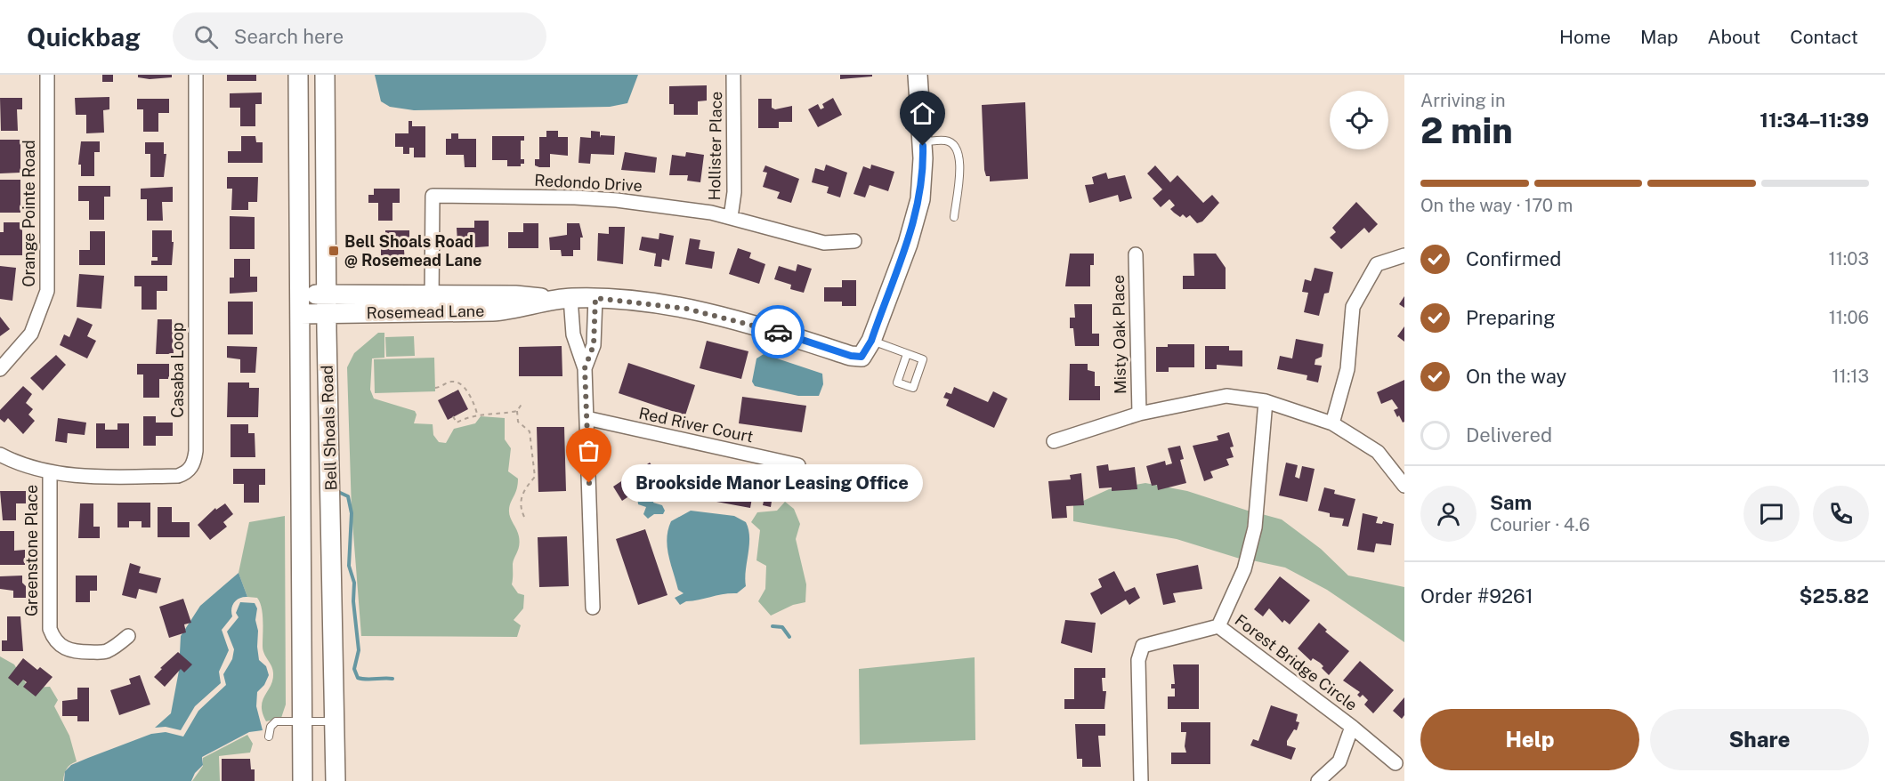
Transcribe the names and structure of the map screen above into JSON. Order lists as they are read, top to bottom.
{
  "streets": {
    "main road": ["Rosemead Lane", "Bell Shoals Road"],
    "street": [
      "Hollister Place",
      "Redondo Drive",
      "Orange Pointe Road",
      "Misty Oak Place",
      "Casaba Loop",
      "Red River Court",
      "Greenstone Place",
      "Forest Bridge Circle"
    ]
  },
  "crossings": [
    ["Hollister Place", "Redondo Drive"],
    ["Redondo Drive", "Rosemead Lane"],
    ["Rosemead Lane", "Bell Shoals Road"],
    ["Casaba Loop", "Greenstone Place"]
  ],
  "places": {
    "transit": ["Bell Shoals Road @ Rosemead Lane"],
    "other": ["Brookside Manor Leasing Office"]
  },
  "page": {
    "header": "Quickbag",
    "search": "Search here",
    "nav": [
      "Home",
      "Map",
      "About",
      "Contact"
    ],
    "heading": ["2 min", "Arriving in", "11:34–11:39"],
    "panel": [
      "Sam",
      "Courier · 4.6",
      "Order #9261",
      "$25.82"
    ],
    "bar": "On the way · 170 m",
    "list": [
      ["Confirmed", "11:03"],
      ["Preparing", "11:06"],
      ["On the way", "11:13"],
      "Delivered"
    ],
    "bubble": "Brookside Manor Leasing Office",
    "buttons": ["Help", "Share"]
  }
}
